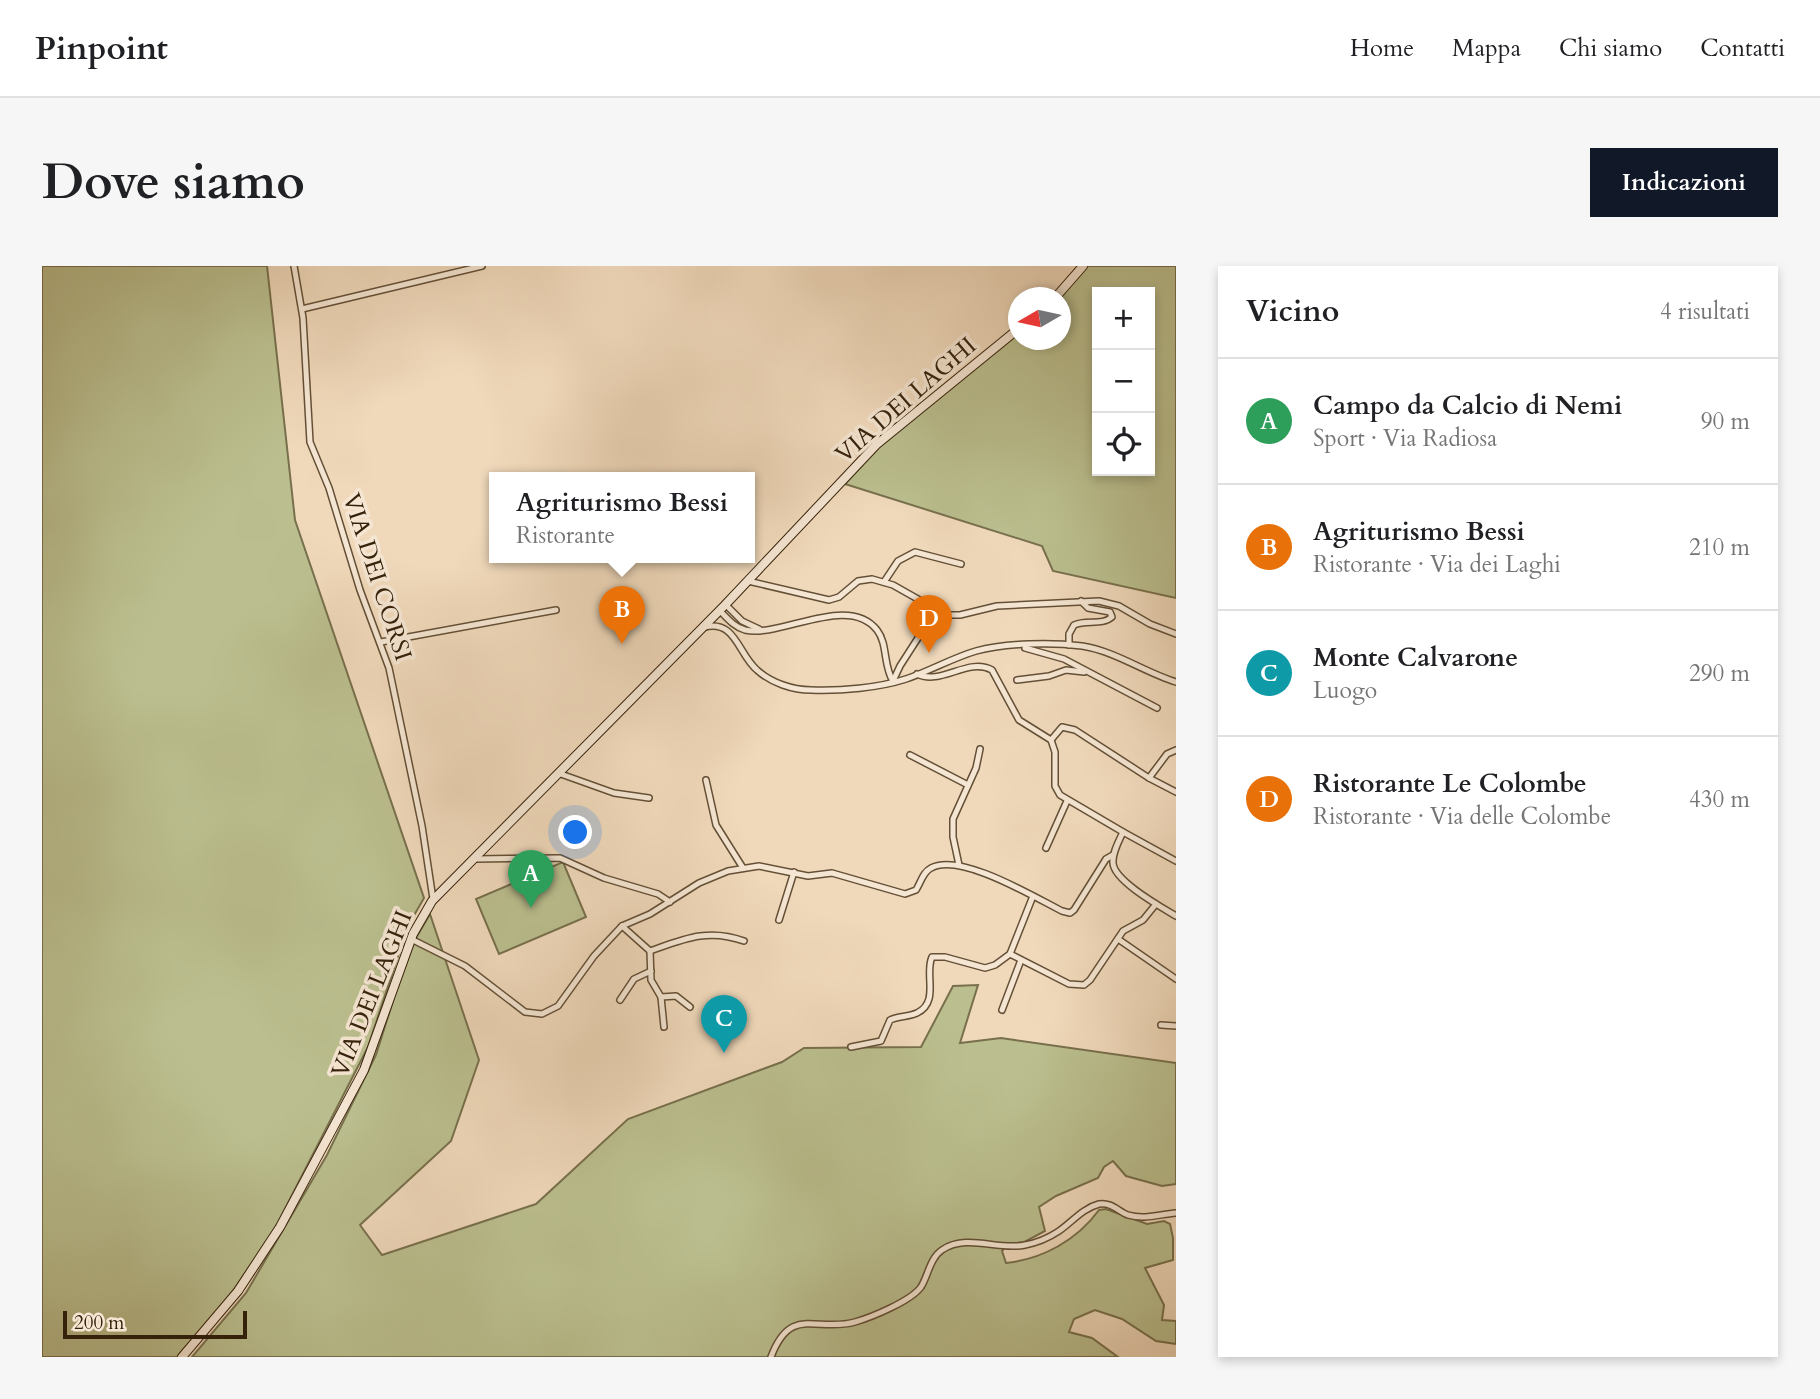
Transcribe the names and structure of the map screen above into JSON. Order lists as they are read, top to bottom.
{
  "streets": {
    "main road": ["VIA DEI LAGHI"],
    "street": ["VIA DEI CORSI"]
  },
  "crossings": [
    ["VIA DEI LAGHI", "VIA DEI CORSI"]
  ],
  "scale_bar": "200 m",
  "north": "left",
  "page": {
    "header": "Pinpoint",
    "nav": [
      "Home",
      "Mappa",
      "Chi siamo",
      "Contatti"
    ],
    "buttons": "Indicazioni",
    "title": "Dove siamo",
    "heading": ["Vicino", "4 risultati"],
    "map_buttons": ["+", "−"],
    "list": [
      {
        "mark": "A",
        "name": "Campo da Calcio di Nemi",
        "note": "Sport · Via Radiosa",
        "value": "90 m"
      },
      {
        "mark": "B",
        "name": "Agriturismo Bessi",
        "note": "Ristorante · Via dei Laghi",
        "value": "210 m"
      },
      {
        "mark": "C",
        "name": "Monte Calvarone",
        "note": "Luogo",
        "value": "290 m"
      },
      {
        "mark": "D",
        "name": "Ristorante Le Colombe",
        "note": "Ristorante · Via delle Colombe",
        "value": "430 m"
      }
    ],
    "popup": ["Agriturismo Bessi", "Ristorante"],
    "pins": [
      "B",
      "D",
      "A",
      "C"
    ],
    "scale": "200 m"
  }
}
